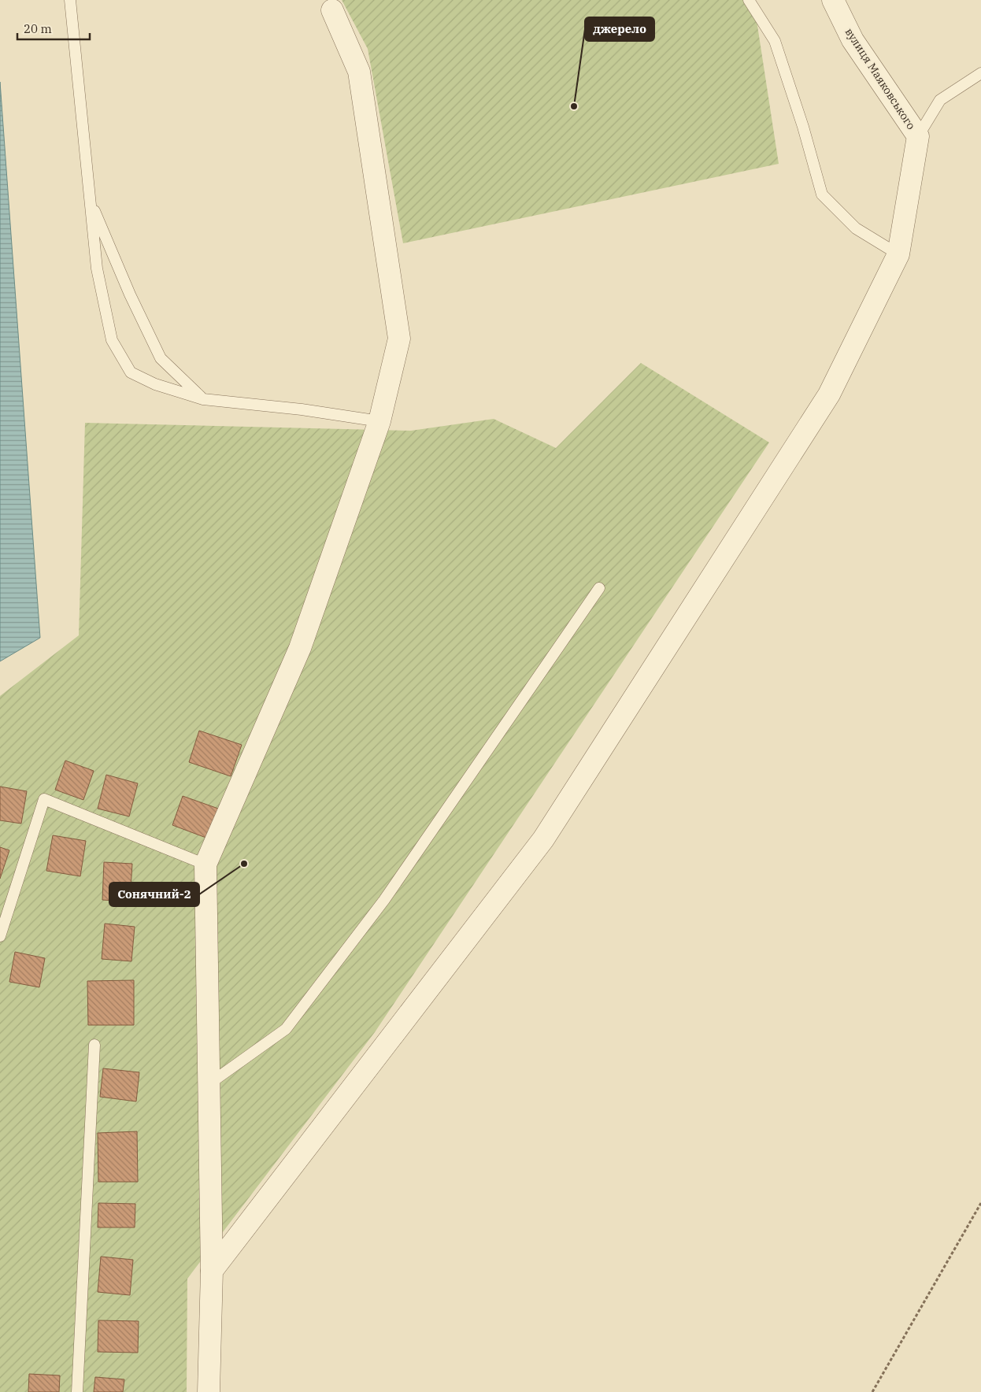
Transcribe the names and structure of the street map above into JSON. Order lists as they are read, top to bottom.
{
  "streets": {
    "street": ["вулиця Маяковського"]
  },
  "places": ["джерело", "Сонячний-2"],
  "scale_bar": "20 m"
}
